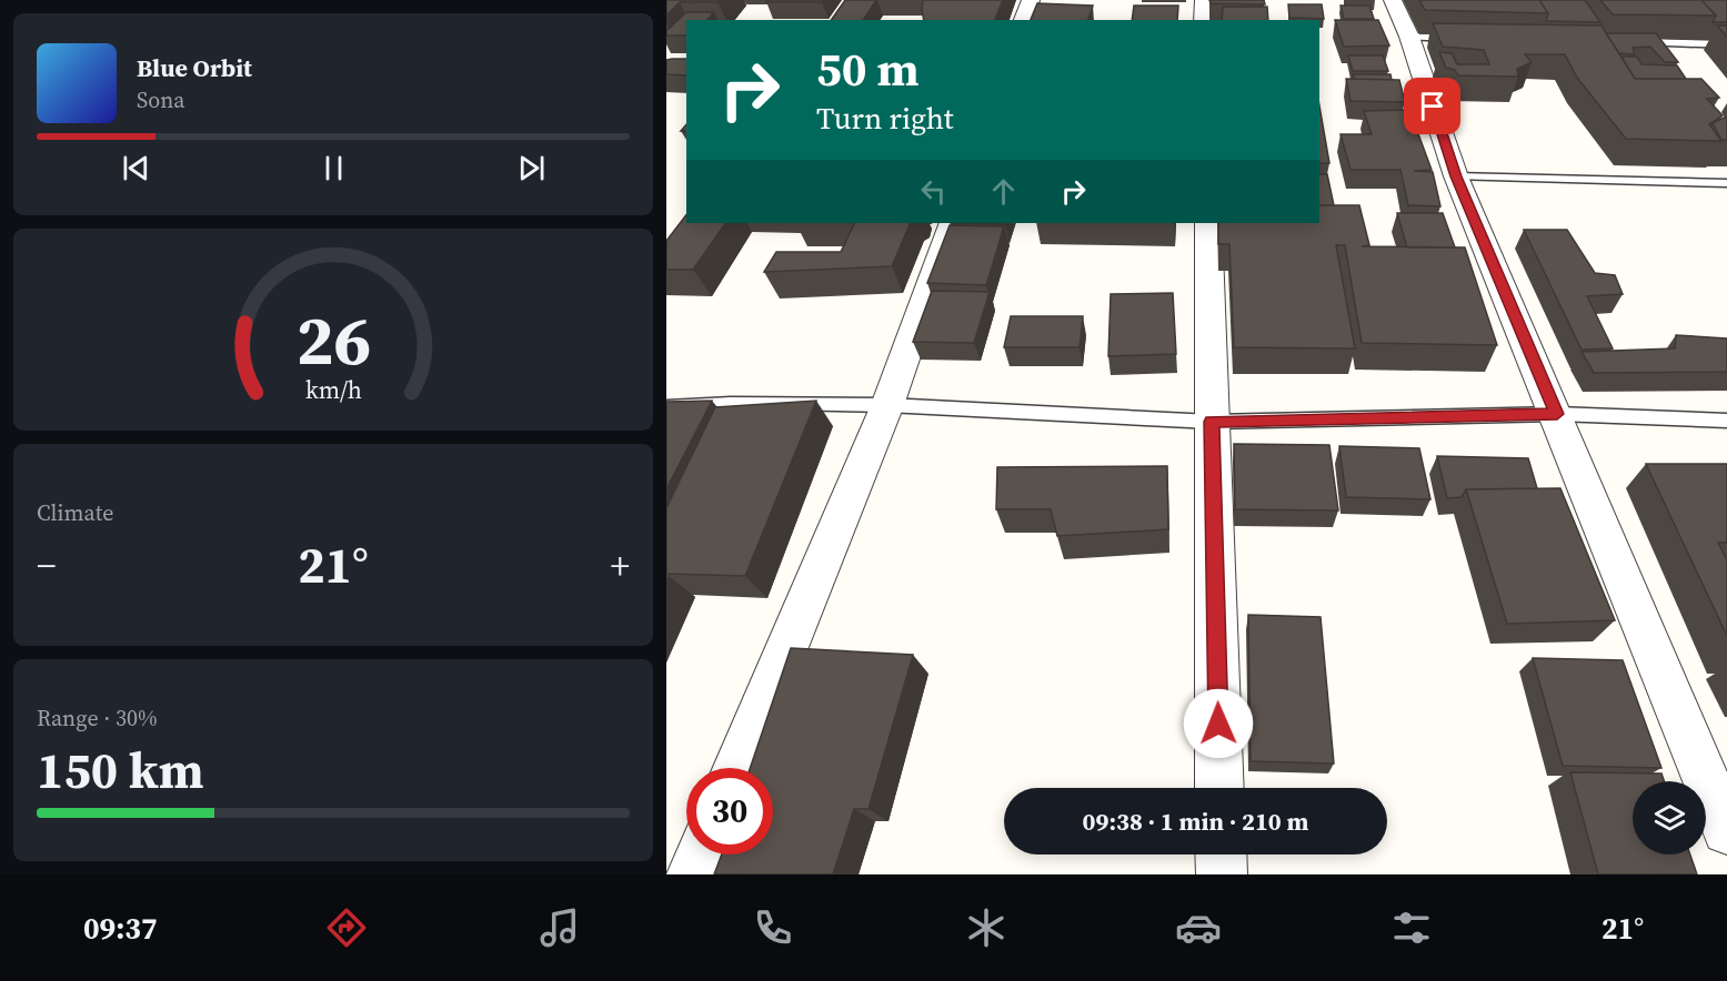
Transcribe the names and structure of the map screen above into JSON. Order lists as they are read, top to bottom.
{
  "page": {
    "turn": ["50 m", "Turn right"],
    "song": ["Blue Orbit", "Sona"],
    "tile": [
      "Climate",
      ["Range · 30%", "150 km"]
    ],
    "heat": ["−", "21°", "+"],
    "limit": "30",
    "trip": "09:38 · 1 min · 210 m",
    "tabs": ["09:37", "21°"],
    "gauge": ["26", "km/h"]
  }
}
